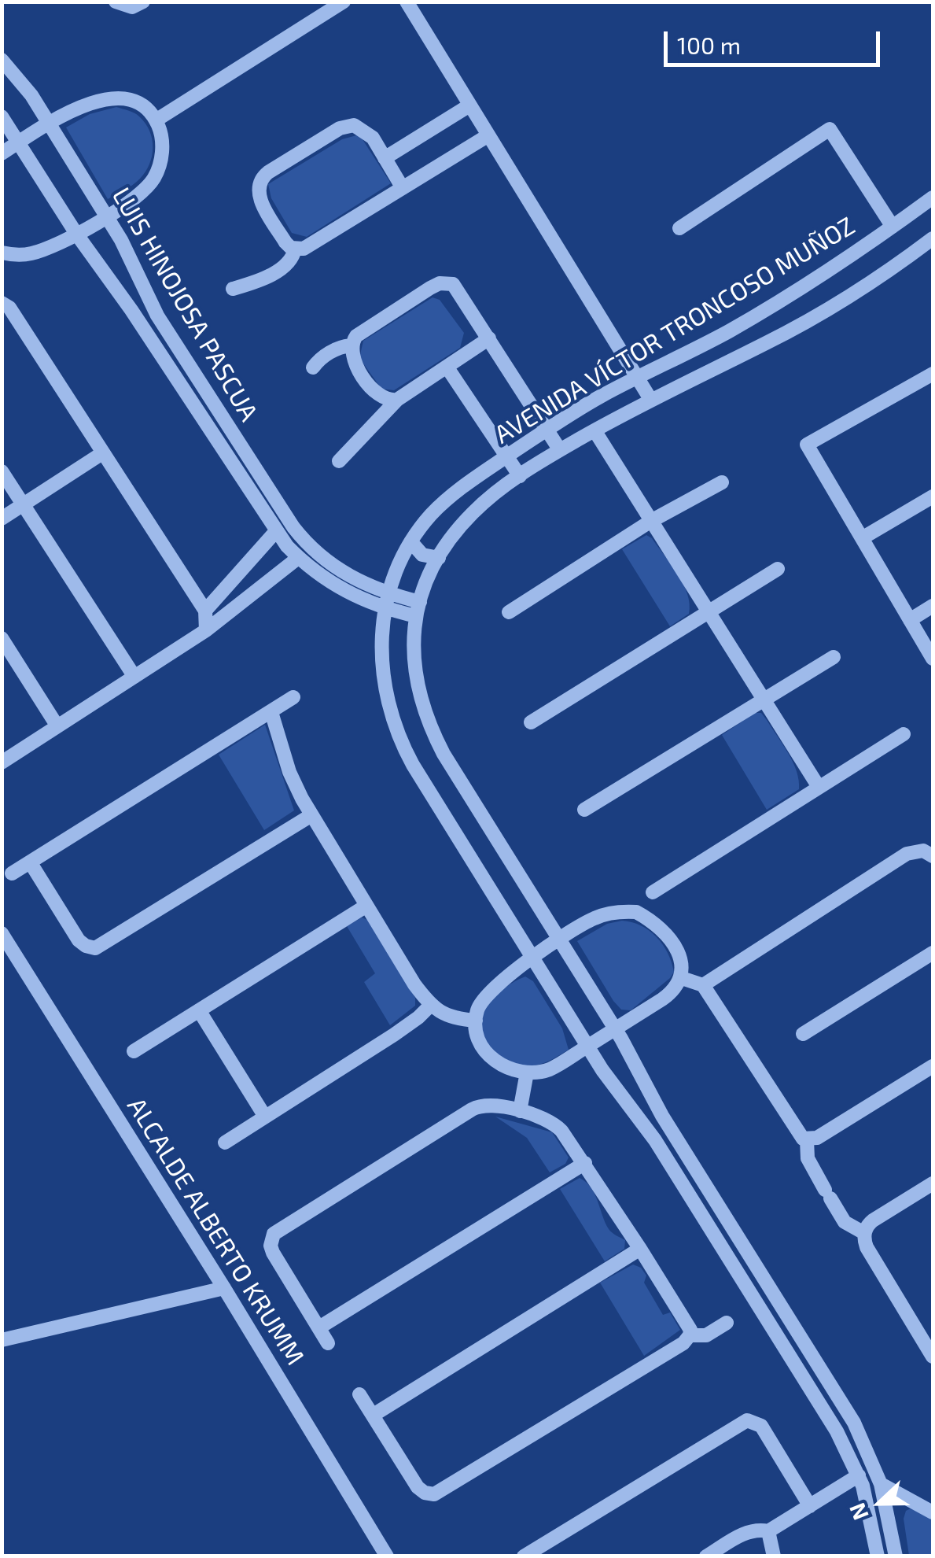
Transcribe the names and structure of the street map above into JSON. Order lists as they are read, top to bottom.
{
  "streets": {
    "street": ["LUIS HINOJOSA PASCUA", "AVENIDA VÍCTOR TRONCOSO MUÑOZ", "ALCALDE ALBERTO KRUMM"]
  },
  "crossings": [
    ["LUIS HINOJOSA PASCUA", "AVENIDA VÍCTOR TRONCOSO MUÑOZ"]
  ],
  "scale_bar": "100 m",
  "north": "left"
}
